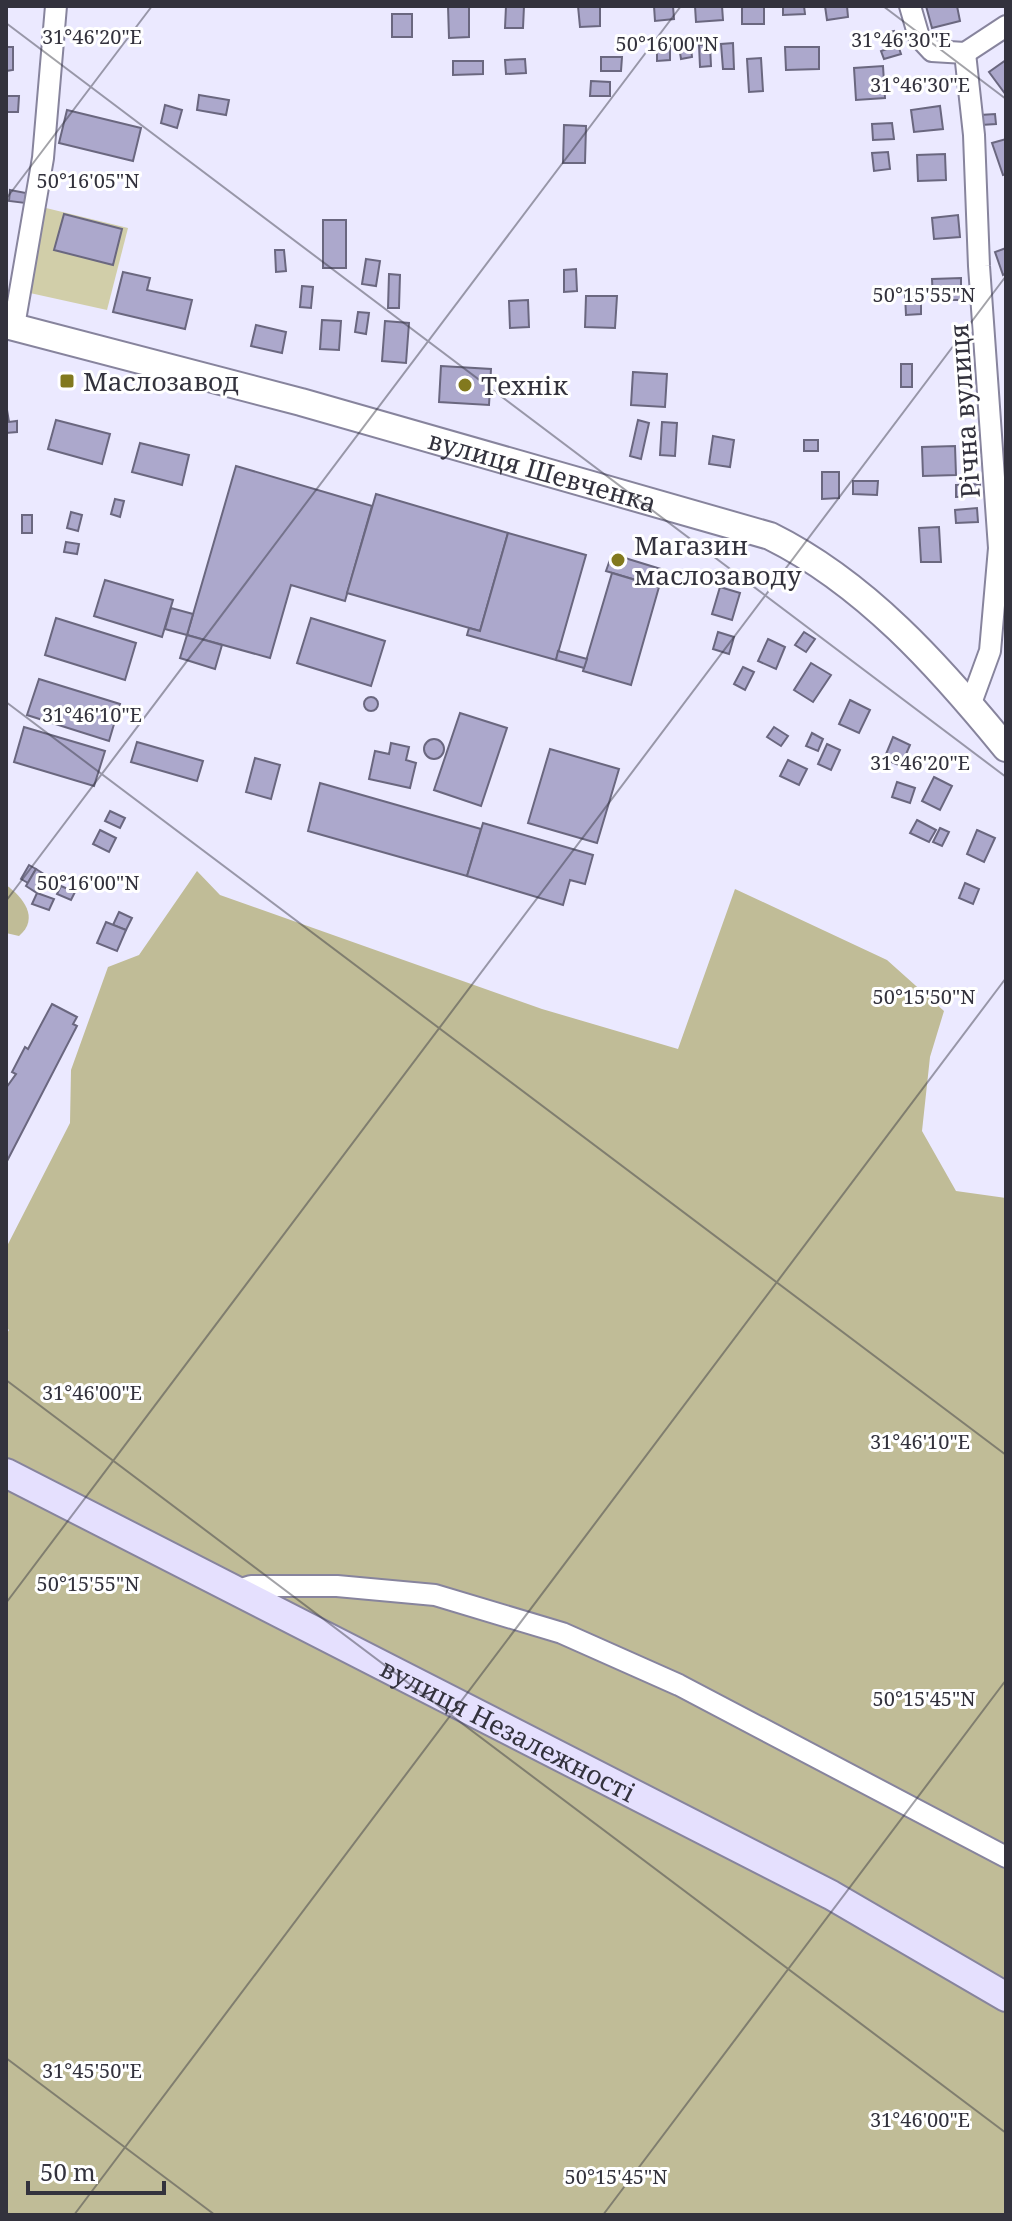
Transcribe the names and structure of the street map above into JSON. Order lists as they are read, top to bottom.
{
  "streets": {
    "main road": ["вулиця Незалежності"],
    "street": ["Річна вулиця", "вулиця Шевченка"]
  },
  "crossings": [
    ["Річна вулиця", "вулиця Шевченка"]
  ],
  "places": {
    "transit": ["Маслозавод"],
    "other": ["Технік", "Магазин маслозаводу"]
  },
  "scale_bar": "50 m",
  "coordinates": [
    "31°46'20\"E",
    "31°46'30\"E",
    "50°16'00\"N",
    "50°16'05\"N",
    "50°15'55\"N",
    "31°46'10\"E",
    "50°15'50\"N",
    "31°46'00\"E",
    "50°15'45\"N",
    "31°45'50\"E"
  ]
}
